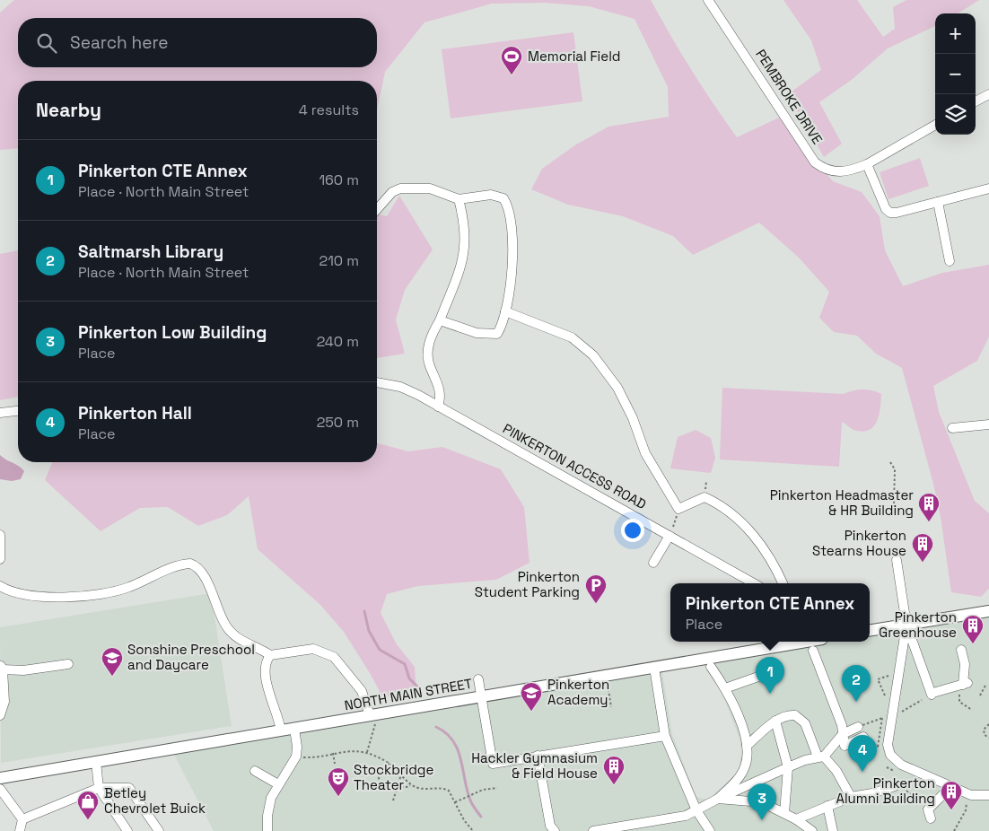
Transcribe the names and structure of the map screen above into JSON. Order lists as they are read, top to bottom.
{
  "streets": {
    "main road": ["NORTH MAIN STREET"],
    "street": ["PEMBROKE DRIVE", "PINKERTON ACCESS ROAD"]
  },
  "places": {
    "sports": ["Memorial Field"],
    "building": [
      "Pinkerton Headmaster & HR Building",
      "Pinkerton Stearns House",
      "Pinkerton Greenhouse",
      "Hackler Gymnasium & Field House",
      "Pinkerton Alumni Building"
    ],
    "parking": ["Pinkerton Student Parking"],
    "school or university": ["Sonshine Preschool and Daycare", "Pinkerton Academy"],
    "theatre": ["Stockbridge Theater"],
    "shop": ["Betley Chevrolet Buick"]
  },
  "page": {
    "map_buttons": ["+", "−"],
    "search": "Search here",
    "heading": ["Nearby", "4 results"],
    "list": [
      {
        "mark": "1",
        "name": "Pinkerton CTE Annex",
        "note": "Place · North Main Street",
        "value": "160 m"
      },
      {
        "mark": "2",
        "name": "Saltmarsh Library",
        "note": "Place · North Main Street",
        "value": "210 m"
      },
      {
        "mark": "3",
        "name": "Pinkerton Low Building",
        "note": "Place",
        "value": "240 m"
      },
      {
        "mark": "4",
        "name": "Pinkerton Hall",
        "note": "Place",
        "value": "250 m"
      }
    ],
    "popup": ["Pinkerton CTE Annex", "Place"],
    "pins": [
      "1",
      "2",
      "4",
      "3"
    ]
  }
}
